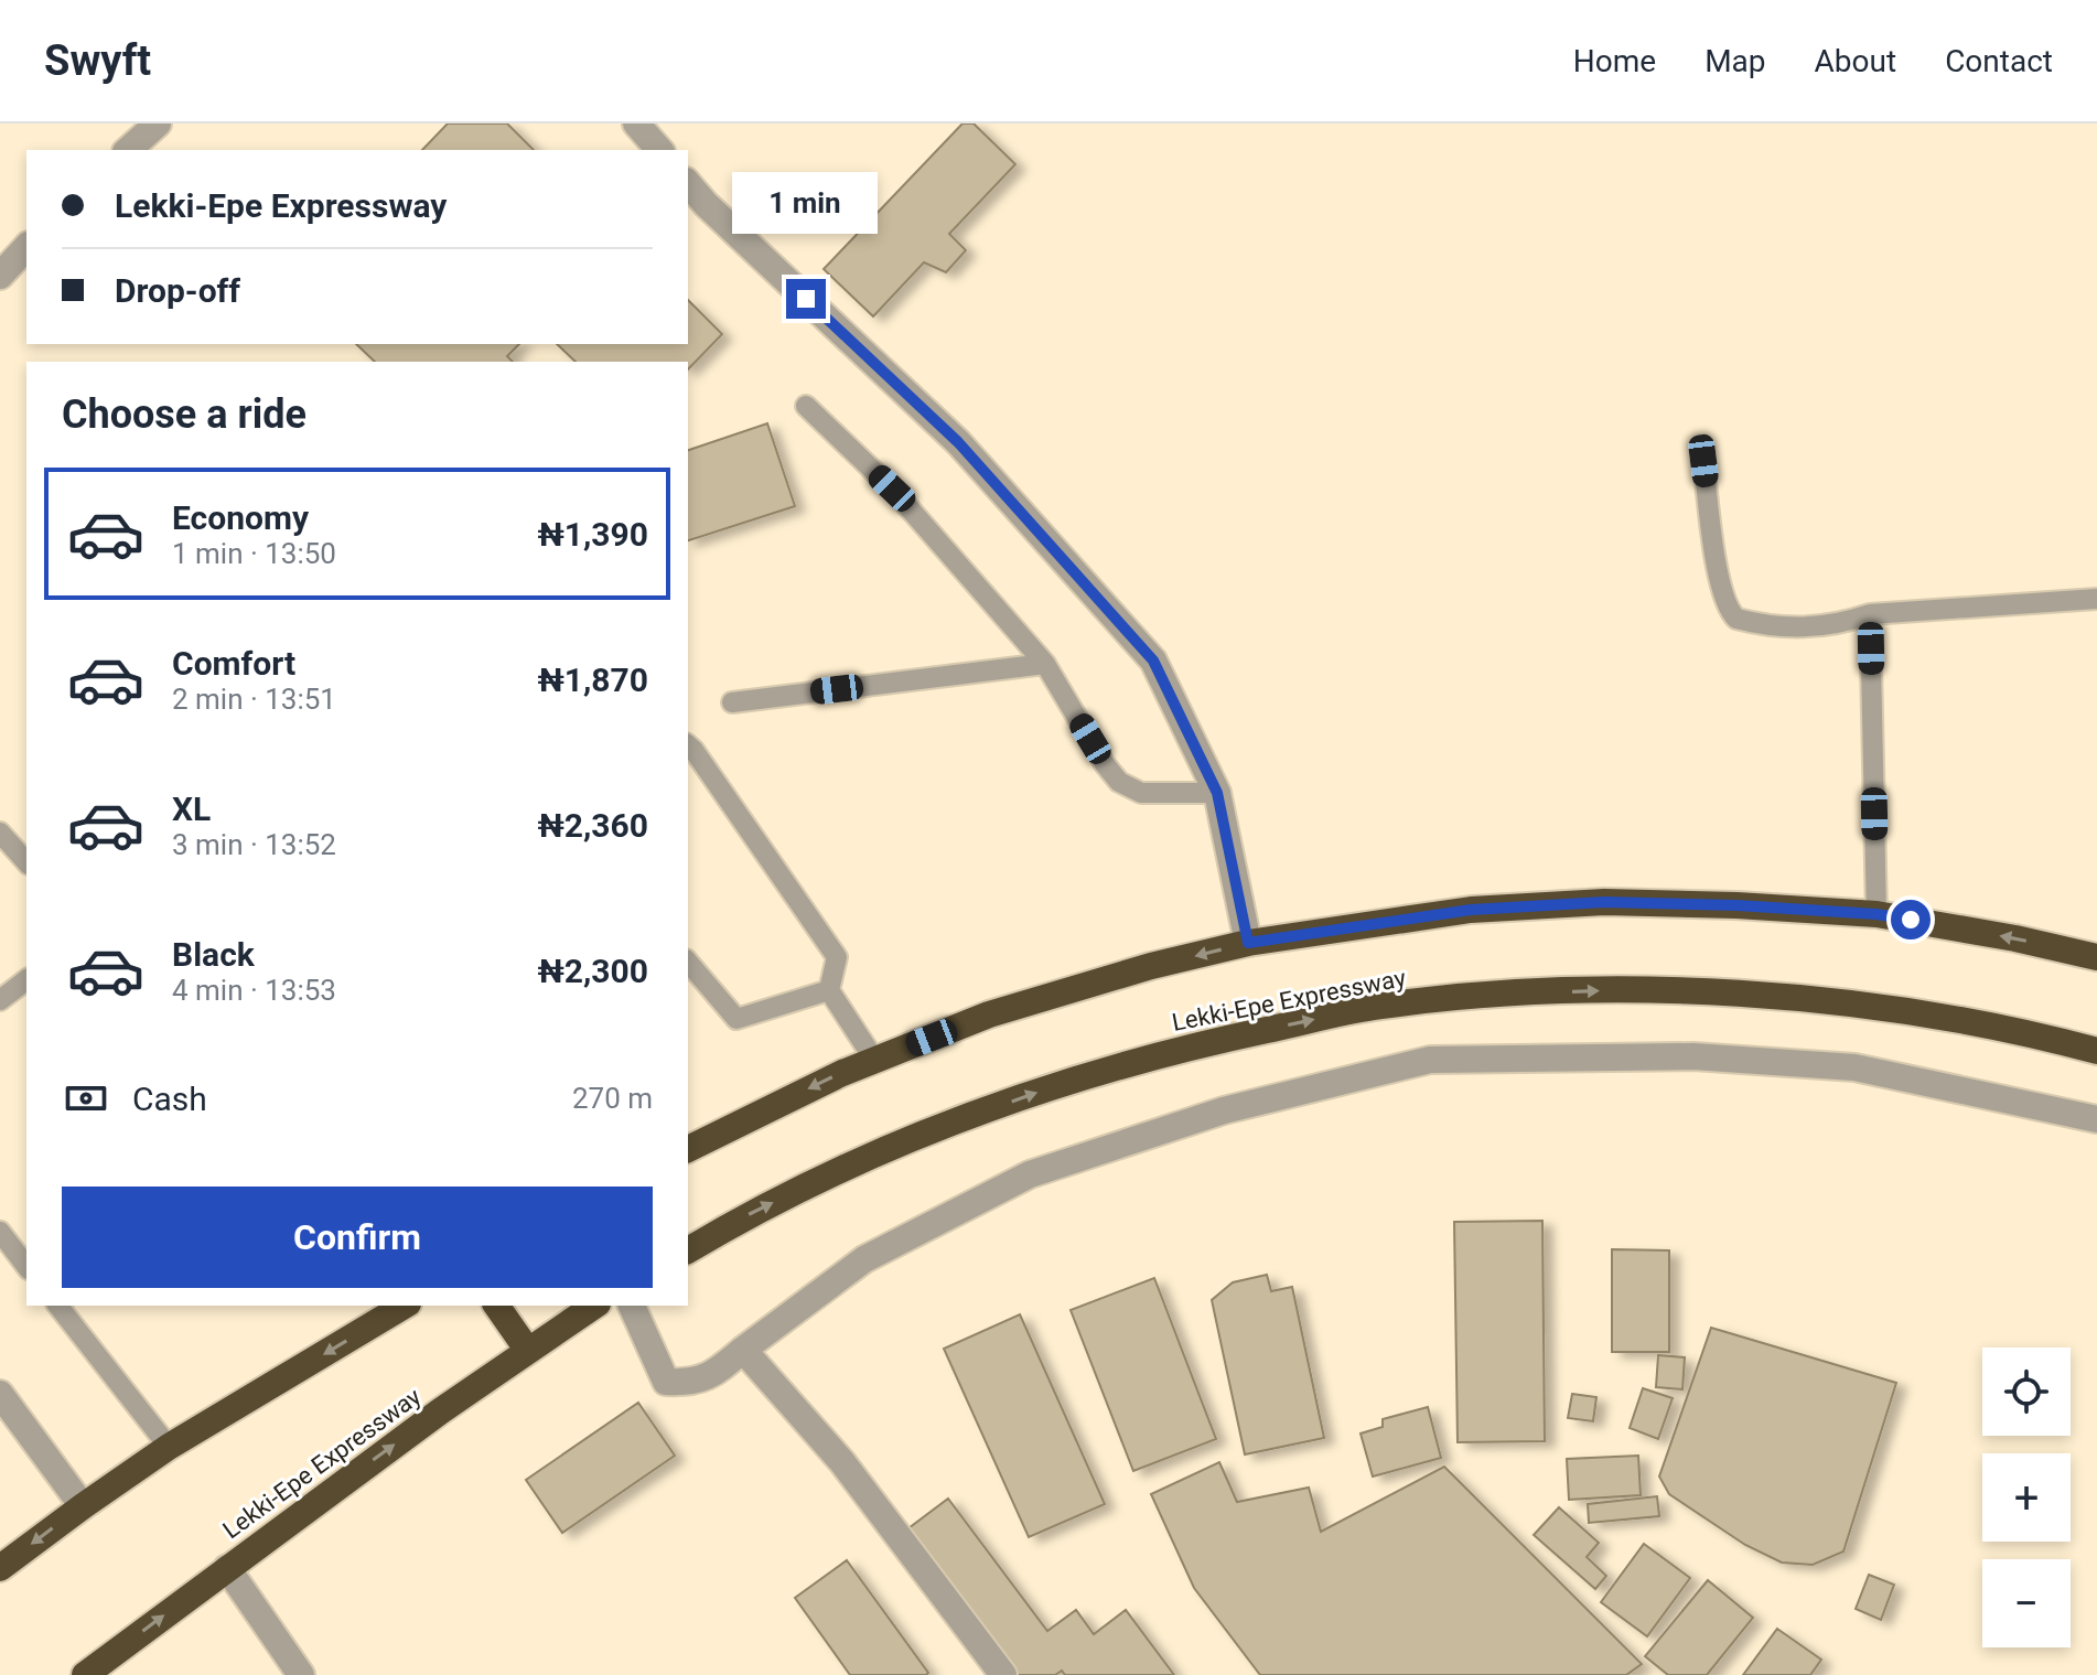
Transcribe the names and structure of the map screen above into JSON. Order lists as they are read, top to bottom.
{
  "streets": {
    "highway": ["Lekki-Epe Expressway"]
  },
  "page": {
    "header": "Swyft",
    "nav": [
      "Home",
      "Map",
      "About",
      "Contact"
    ],
    "banner": ["Lekki-Epe Expressway", "Drop-off"],
    "bubble": "1 min",
    "heading": "Choose a ride",
    "list": [
      {
        "name": "Economy",
        "note": "1 min · 13:50",
        "value": "₦1,390"
      },
      {
        "name": "Comfort",
        "note": "2 min · 13:51",
        "value": "₦1,870"
      },
      {
        "name": "XL",
        "note": "3 min · 13:52",
        "value": "₦2,360"
      },
      {
        "name": "Black",
        "note": "4 min · 13:53",
        "value": "₦2,300"
      }
    ],
    "pay": ["Cash", "270 m"],
    "buttons": "Confirm",
    "map_buttons": ["+", "−"]
  }
}
